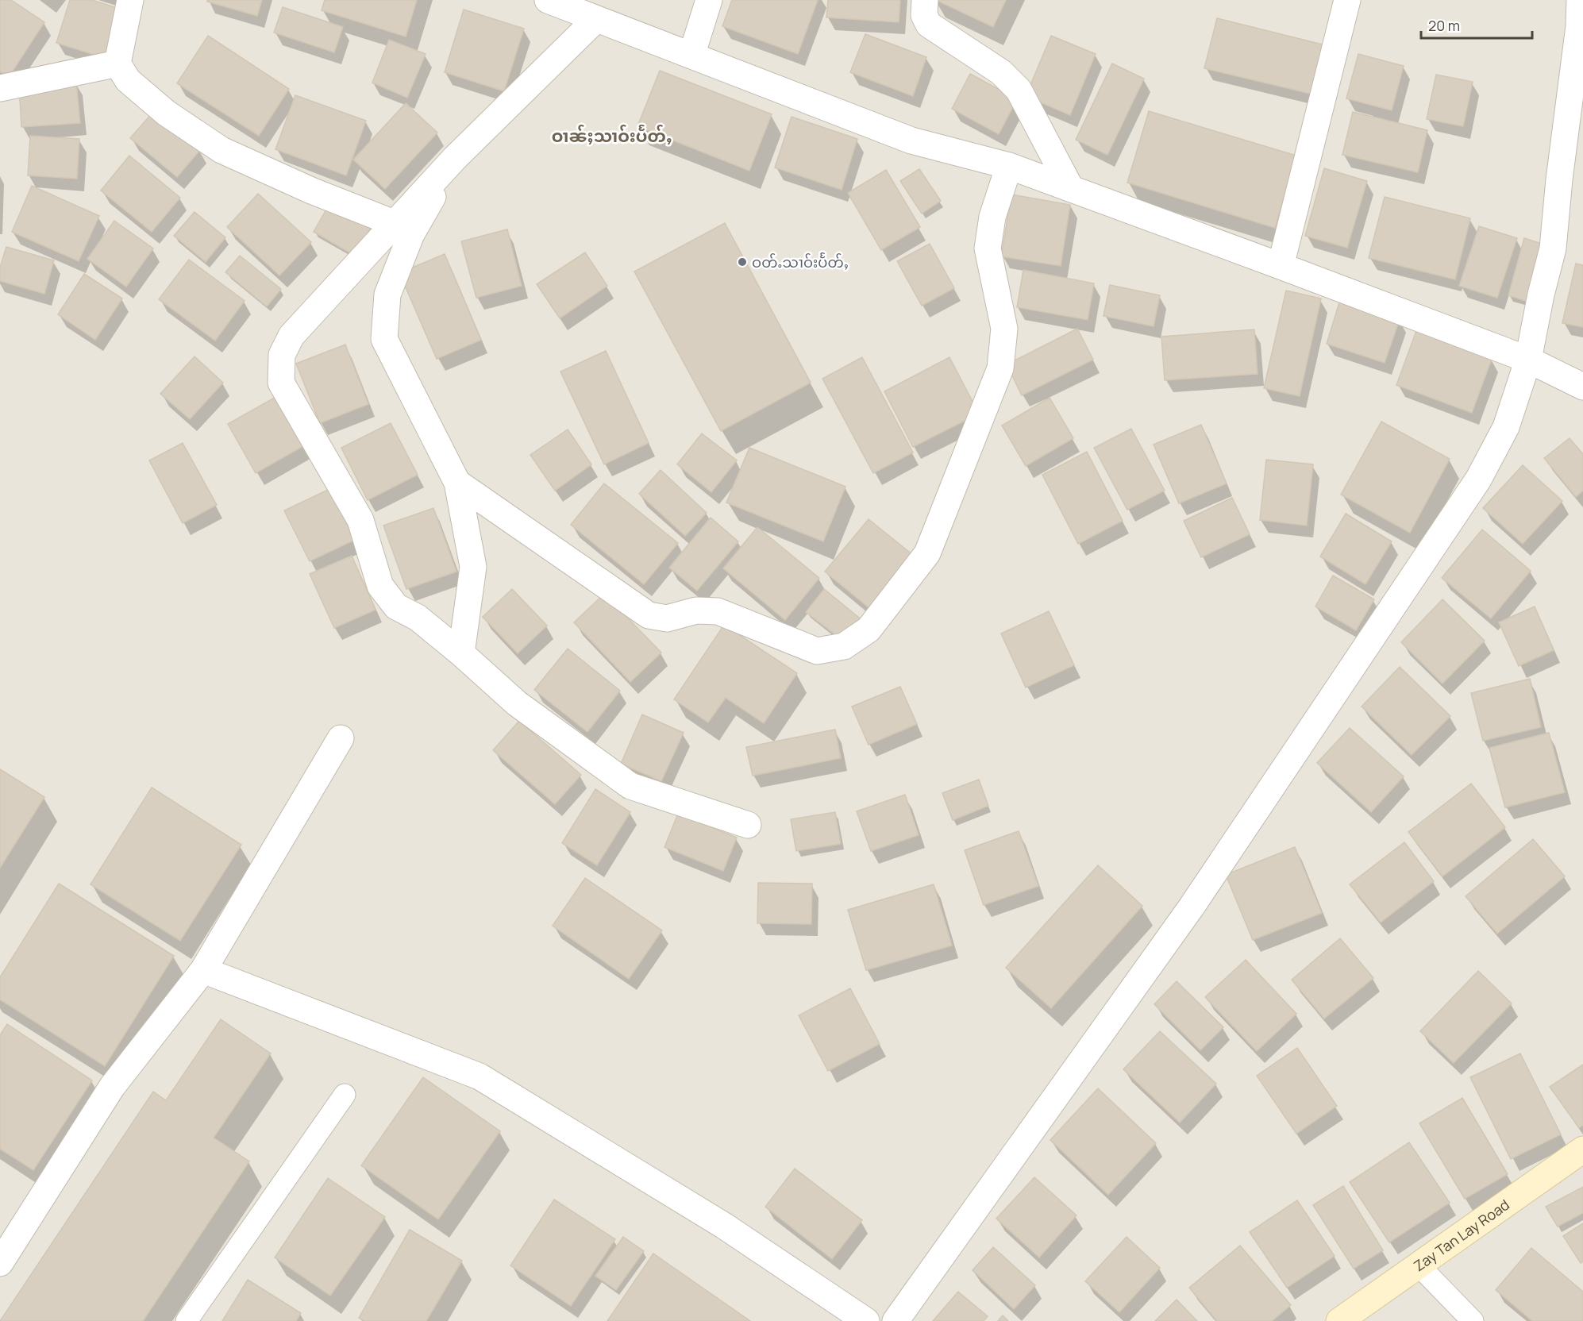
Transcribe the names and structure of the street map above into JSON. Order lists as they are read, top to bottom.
{
  "streets": {
    "street": ["Zay Tan Lay Road"]
  },
  "districts": ["ဝၢၼ်ႈသၢဝ်းပႅတ်ႇ"],
  "places": ["ဝတ်ႉသၢဝ်းပႅတ်ႇ"],
  "scale_bar": "20 m"
}
